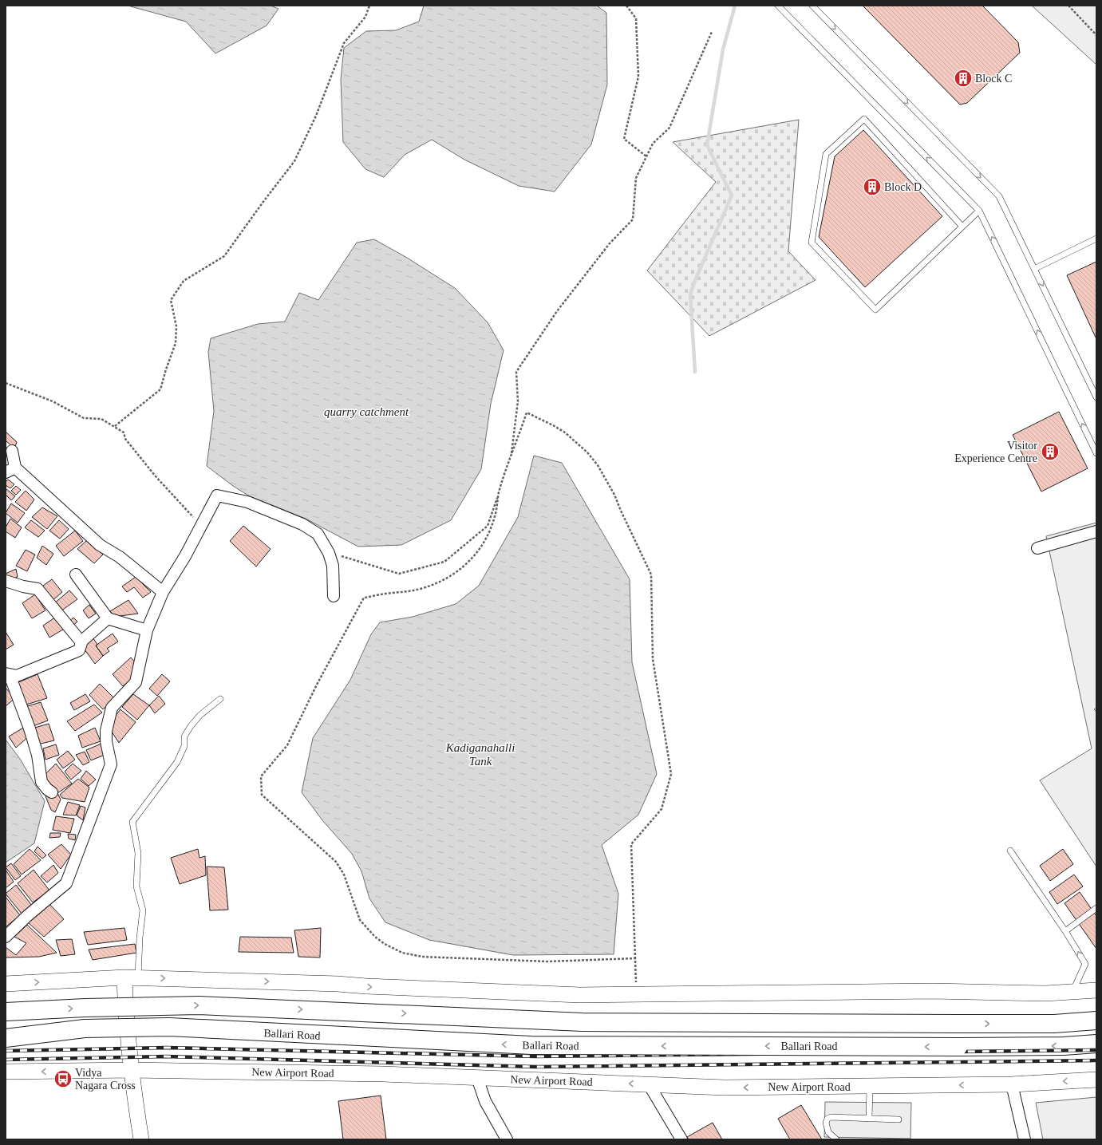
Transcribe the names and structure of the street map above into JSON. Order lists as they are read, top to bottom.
{
  "streets": {
    "highway": ["Ballari Road"],
    "street": ["New Airport Road"]
  },
  "water": ["quarry catchment", "Kadiganahalli Tank"],
  "places": {
    "building": ["Block C", "Block D", "Visitor Experience Centre"],
    "bus stop": ["Vidya Nagara Cross"]
  }
}
